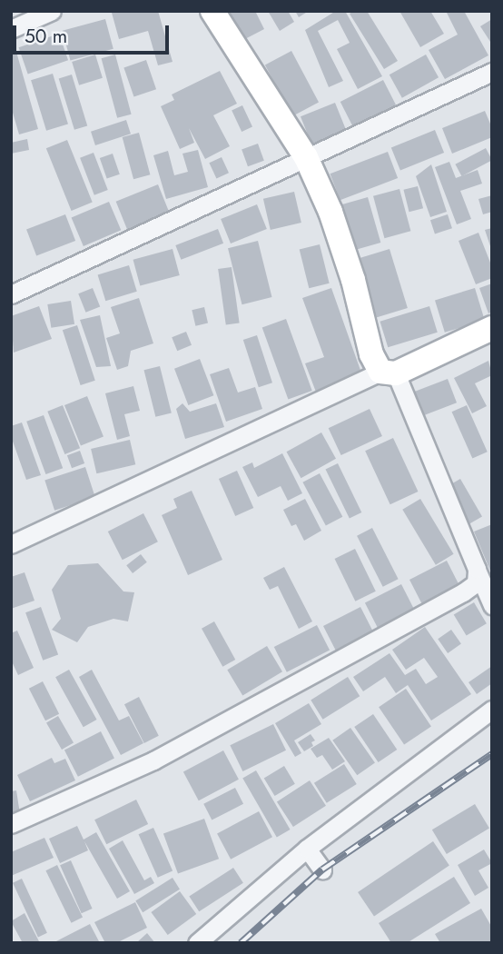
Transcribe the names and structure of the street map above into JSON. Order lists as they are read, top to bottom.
{
  "scale_bar": "50 m"
}
